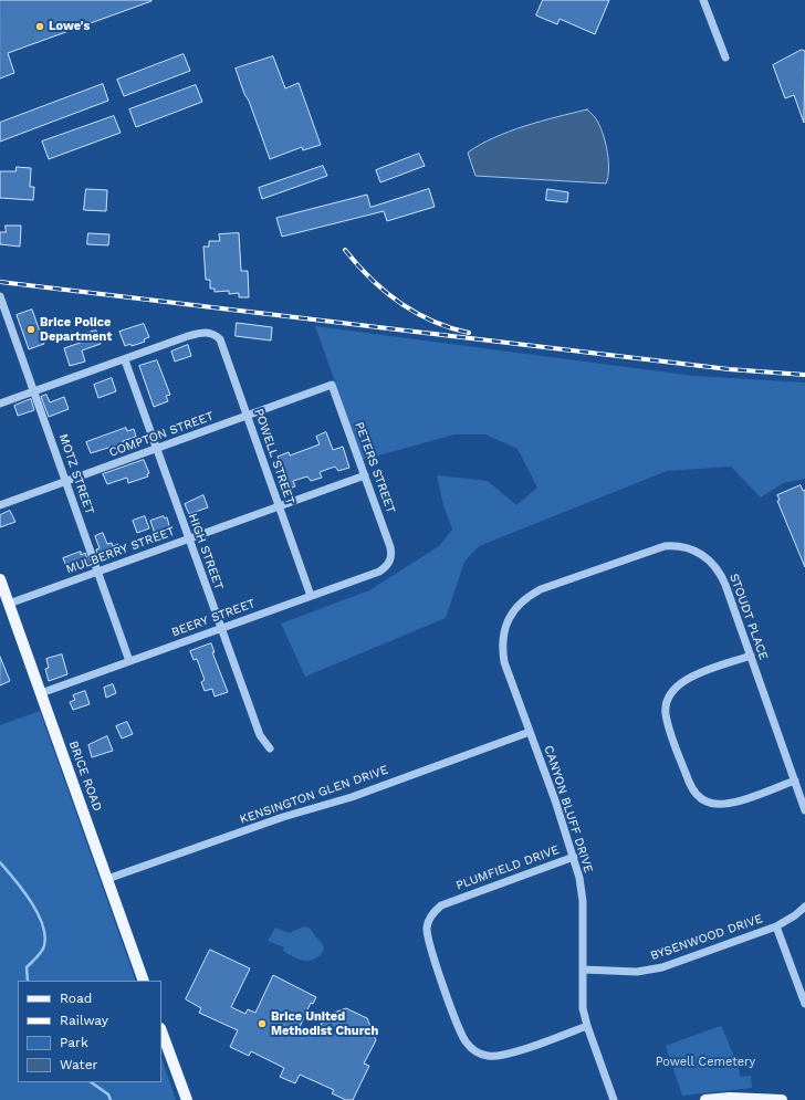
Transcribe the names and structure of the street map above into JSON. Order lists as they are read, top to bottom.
{
  "streets": {
    "main road": ["BRICE ROAD"],
    "street": [
      "COMPTON STREET",
      "POWELL STREET",
      "PETERS STREET",
      "MOTZ STREET",
      "MULBERRY STREET",
      "HIGH STREET",
      "STOUDT PLACE",
      "BEERY STREET",
      "KENSINGTON GLEN DRIVE",
      "CANYON BLUFF DRIVE",
      "PLUMFIELD DRIVE",
      "BYSENWOOD DRIVE"
    ]
  },
  "crossings": [
    ["COMPTON STREET", "POWELL STREET"],
    ["COMPTON STREET", "PETERS STREET"],
    ["COMPTON STREET", "MOTZ STREET"],
    ["COMPTON STREET", "HIGH STREET"],
    ["POWELL STREET", "MULBERRY STREET"],
    ["POWELL STREET", "HIGH STREET"],
    ["POWELL STREET", "BEERY STREET"],
    ["PETERS STREET", "MULBERRY STREET"],
    ["PETERS STREET", "BEERY STREET"],
    ["MOTZ STREET", "MULBERRY STREET"],
    ["MOTZ STREET", "BEERY STREET"],
    ["MULBERRY STREET", "HIGH STREET"],
    ["MULBERRY STREET", "BRICE ROAD"],
    ["HIGH STREET", "BEERY STREET"],
    ["STOUDT PLACE", "CANYON BLUFF DRIVE"],
    ["BEERY STREET", "BRICE ROAD"],
    ["BRICE ROAD", "KENSINGTON GLEN DRIVE"],
    ["KENSINGTON GLEN DRIVE", "CANYON BLUFF DRIVE"],
    ["CANYON BLUFF DRIVE", "PLUMFIELD DRIVE"],
    ["CANYON BLUFF DRIVE", "BYSENWOOD DRIVE"]
  ],
  "parks": ["Powell Cemetery"],
  "places": ["Lowe's", "Brice Police Department", "Brice United Methodist Church"],
  "legend": [
    "Road",
    "Railway",
    "Park",
    "Water"
  ]
}
